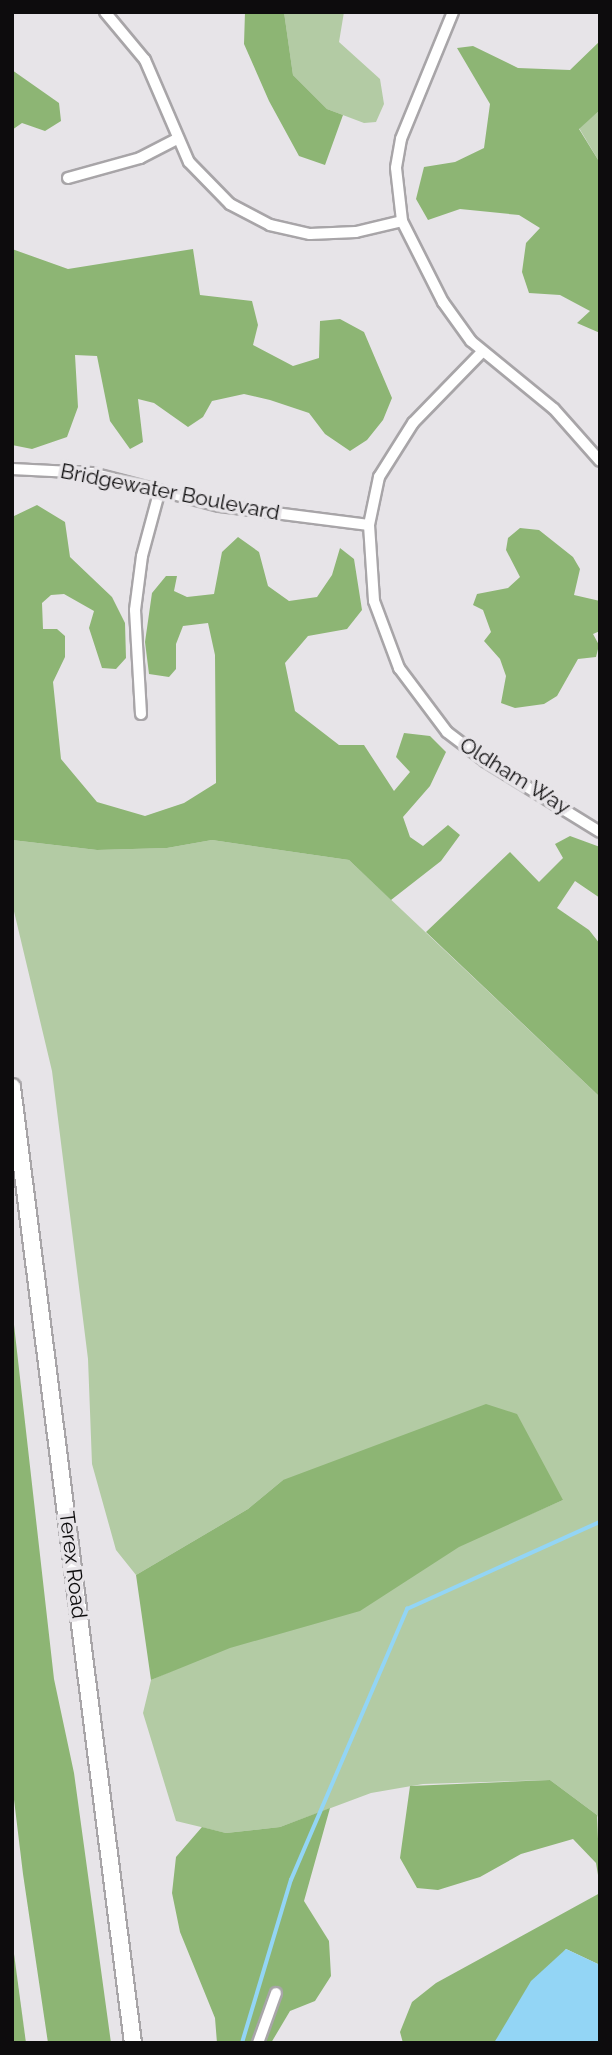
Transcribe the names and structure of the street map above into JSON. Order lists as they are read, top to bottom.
{
  "streets": {
    "main road": ["Terex Road"],
    "street": ["Bridgewater Boulevard", "Oldham Way"]
  },
  "crossings": [
    ["Bridgewater Boulevard", "Oldham Way"]
  ]
}
